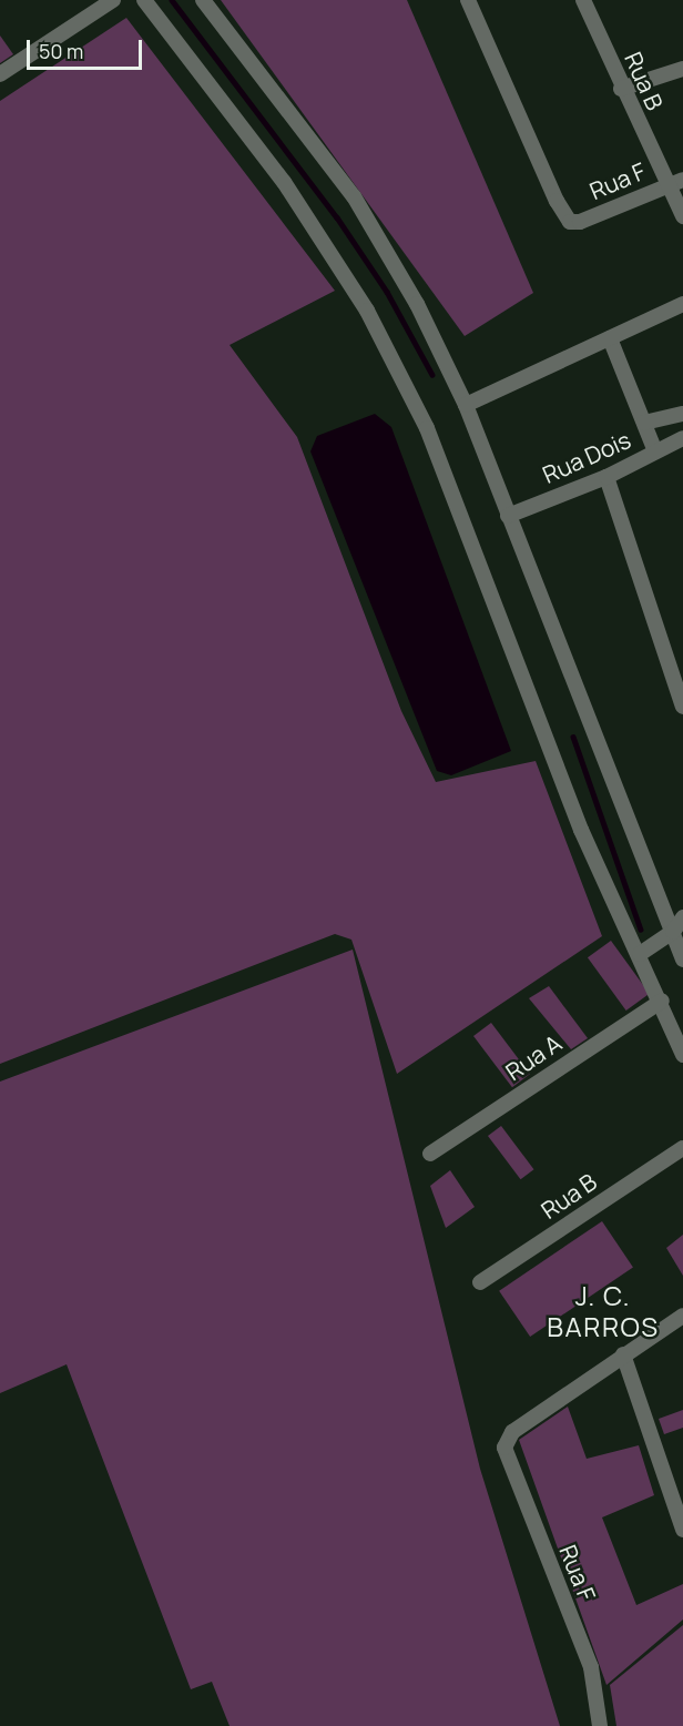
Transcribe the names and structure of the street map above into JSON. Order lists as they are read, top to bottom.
{
  "streets": {
    "street": [
      "Rua B",
      "Rua F",
      "Rua Dois",
      "Rua A"
    ]
  },
  "crossings": [
    ["Rua B", "Rua F"]
  ],
  "districts": ["J. C. BARROS"],
  "scale_bar": "50 m"
}
